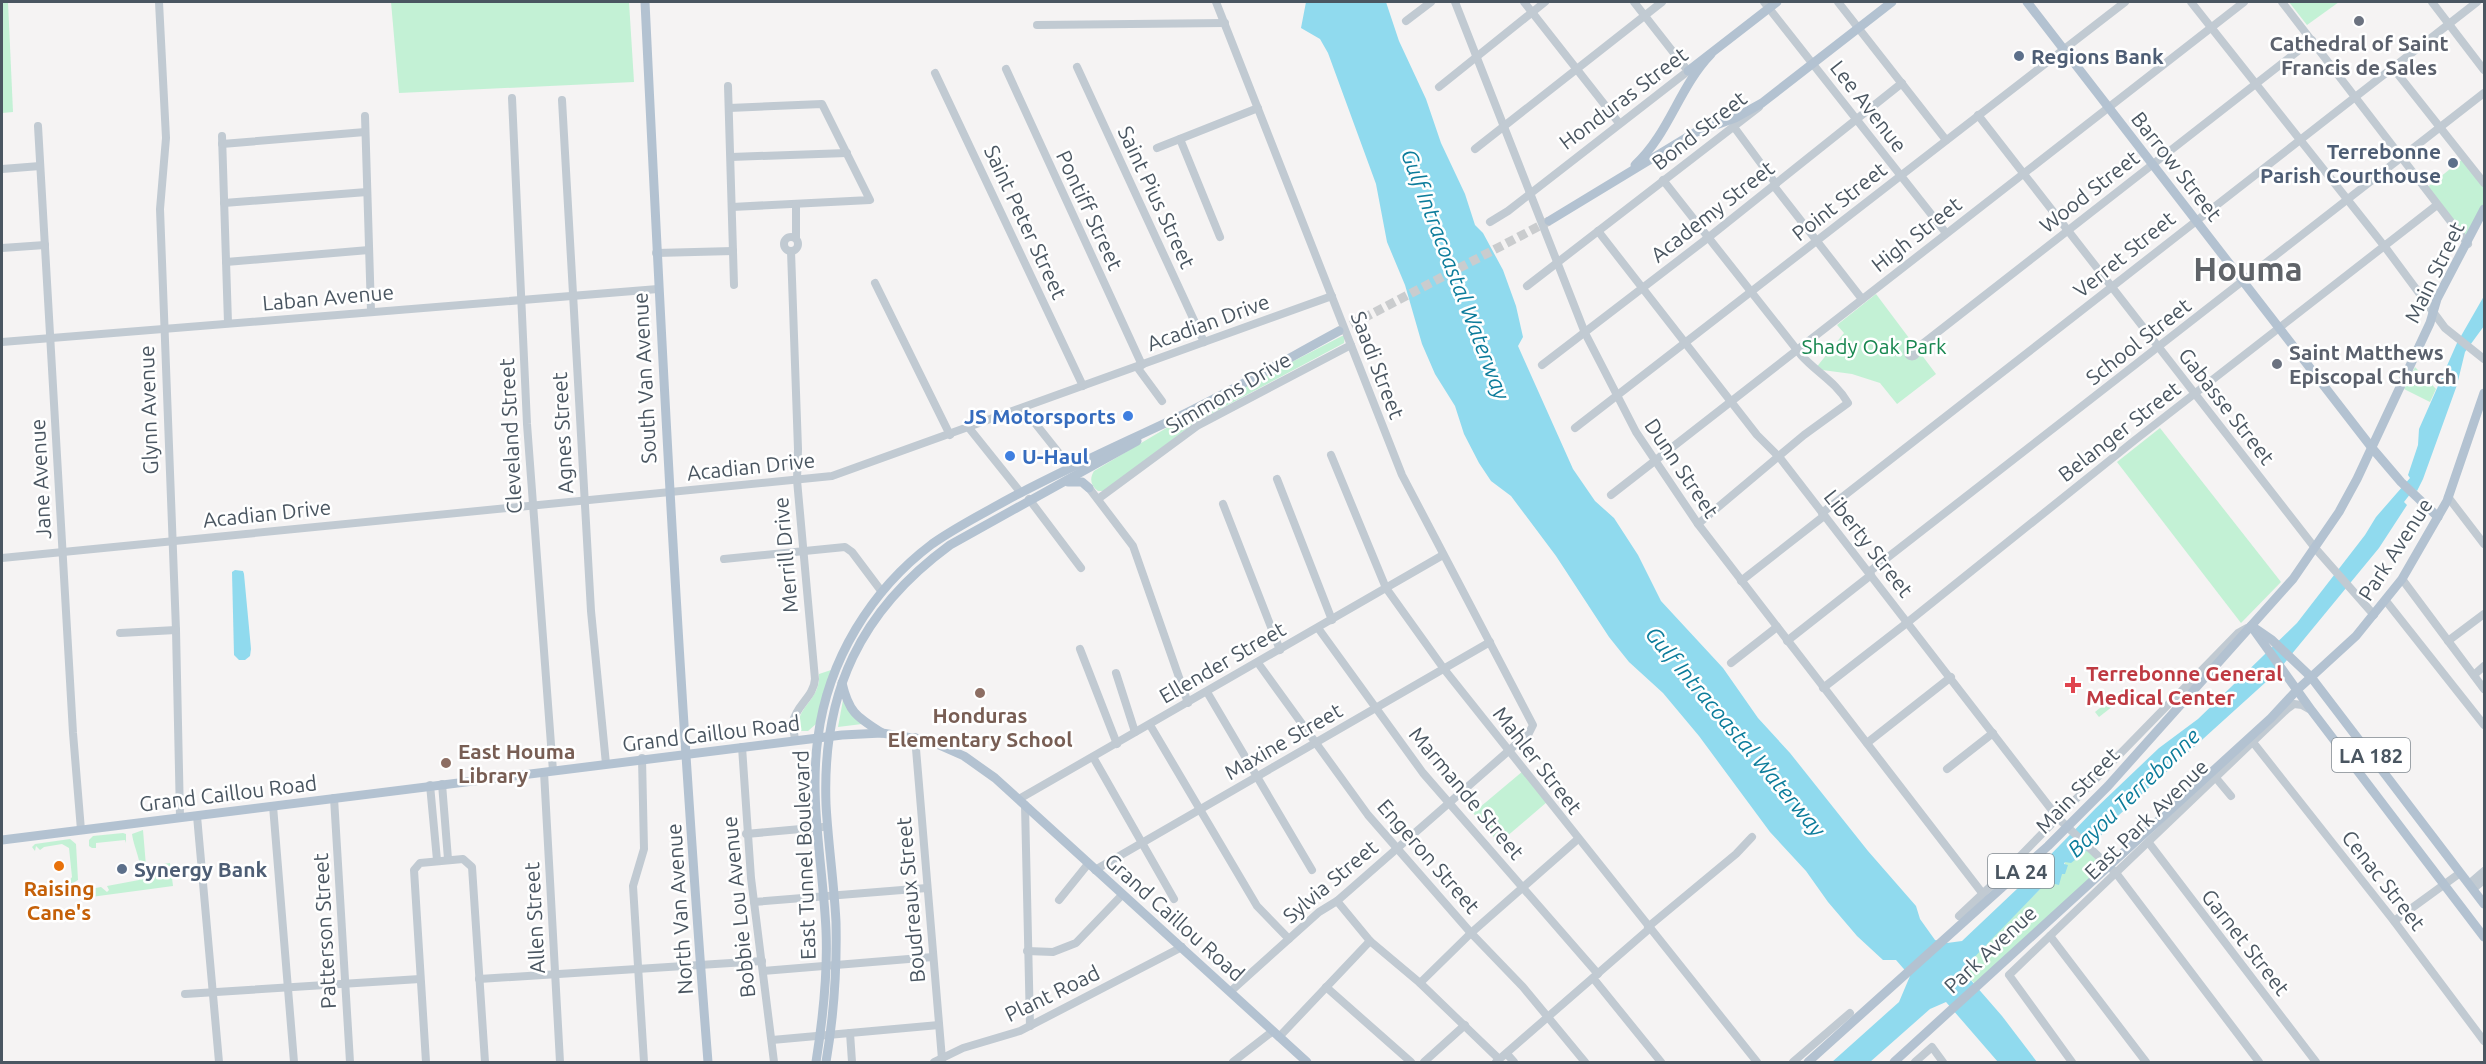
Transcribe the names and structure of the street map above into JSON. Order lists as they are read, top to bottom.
{
  "streets": {
    "main road": [
      "Honduras Street",
      "Bond Street",
      "Barrow Street",
      "Main Street",
      "South Van Avenue",
      "Park Avenue",
      "Grand Caillou Road",
      "LA 182",
      "East Tunnel Boulevard",
      "LA 24",
      "North Van Avenue"
    ],
    "street": [
      "Lee Avenue",
      "Wood Street",
      "Saint Pius Street",
      "Point Street",
      "Pontiff Street",
      "Academy Street",
      "Saint Peter Street",
      "High Street",
      "Verret Street",
      "Laban Avenue",
      "Acadian Drive",
      "School Street",
      "Saadi Street",
      "Simmons Drive",
      "Gabasse Street",
      "Glynn Avenue",
      "Belanger Street",
      "Agnes Street",
      "Cleveland Street",
      "Dunn Street",
      "Jane Avenue",
      "Liberty Street",
      "Merrill Drive",
      "Ellender Street",
      "Maxine Street",
      "Mahler Street",
      "Marmande Street",
      "East Park Avenue",
      "Engeron Street",
      "Cenac Street",
      "Sylvia Street",
      "Boudreaux Street",
      "Bobbie Lou Avenue",
      "Allen Street",
      "Patterson Street",
      "Garnet Street",
      "Plant Road"
    ]
  },
  "crossings": [
    ["Honduras Street", "Lee Avenue"],
    ["Honduras Street", "Dunn Street"],
    ["Lee Avenue", "Bond Street"],
    ["Lee Avenue", "Point Street"],
    ["Lee Avenue", "Academy Street"],
    ["Lee Avenue", "High Street"],
    ["Bond Street", "Dunn Street"],
    ["Bond Street", "Liberty Street"],
    ["Barrow Street", "Wood Street"],
    ["Barrow Street", "Point Street"],
    ["Barrow Street", "High Street"],
    ["Barrow Street", "Verret Street"],
    ["Barrow Street", "Main Street"],
    ["Barrow Street", "School Street"],
    ["Barrow Street", "Belanger Street"],
    ["Barrow Street", "Park Avenue"],
    ["Wood Street", "Gabasse Street"],
    ["Saint Pius Street", "Acadian Drive"],
    ["Point Street", "Gabasse Street"],
    ["Point Street", "Dunn Street"],
    ["Point Street", "Liberty Street"],
    ["Pontiff Street", "Acadian Drive"],
    ["Academy Street", "Dunn Street"],
    ["Academy Street", "Liberty Street"],
    ["Saint Peter Street", "Acadian Drive"],
    ["High Street", "Gabasse Street"],
    ["High Street", "Dunn Street"],
    ["High Street", "Liberty Street"],
    ["Verret Street", "Gabasse Street"],
    ["Verret Street", "Dunn Street"],
    ["Verret Street", "Liberty Street"],
    ["Main Street", "Gabasse Street"],
    ["Main Street", "Dunn Street"],
    ["Main Street", "Liberty Street"],
    ["Main Street", "LA 182"],
    ["Laban Avenue", "South Van Avenue"],
    ["Laban Avenue", "Glynn Avenue"],
    ["Laban Avenue", "Agnes Street"],
    ["Laban Avenue", "Cleveland Street"],
    ["Laban Avenue", "Jane Avenue"],
    ["Acadian Drive", "Saadi Street"],
    ["Acadian Drive", "South Van Avenue"],
    ["Acadian Drive", "Glynn Avenue"],
    ["Acadian Drive", "Agnes Street"],
    ["Acadian Drive", "Cleveland Street"],
    ["Acadian Drive", "Jane Avenue"],
    ["Acadian Drive", "Merrill Drive"],
    ["School Street", "Gabasse Street"],
    ["School Street", "Dunn Street"],
    ["School Street", "Liberty Street"],
    ["Saadi Street", "Simmons Drive"],
    ["Saadi Street", "Ellender Street"],
    ["Saadi Street", "Maxine Street"],
    ["Saadi Street", "Sylvia Street"],
    ["South Van Avenue", "Grand Caillou Road"],
    ["South Van Avenue", "North Van Avenue"],
    ["Gabasse Street", "Belanger Street"],
    ["Gabasse Street", "Park Avenue"],
    ["Glynn Avenue", "Grand Caillou Road"],
    ["Belanger Street", "Dunn Street"],
    ["Belanger Street", "Liberty Street"],
    ["Agnes Street", "Grand Caillou Road"],
    ["Cleveland Street", "Grand Caillou Road"],
    ["Cleveland Street", "Allen Street"],
    ["Jane Avenue", "Grand Caillou Road"],
    ["Liberty Street", "East Park Avenue"],
    ["Park Avenue", "LA 182"],
    ["Merrill Drive", "Grand Caillou Road"],
    ["Ellender Street", "Grand Caillou Road"],
    ["Ellender Street", "Mahler Street"],
    ["Ellender Street", "Marmande Street"],
    ["Ellender Street", "Engeron Street"],
    ["Grand Caillou Road", "Maxine Street"],
    ["Grand Caillou Road", "East Tunnel Boulevard"],
    ["Grand Caillou Road", "Sylvia Street"],
    ["Grand Caillou Road", "Boudreaux Street"],
    ["Grand Caillou Road", "Bobbie Lou Avenue"],
    ["Grand Caillou Road", "North Van Avenue"],
    ["Grand Caillou Road", "Allen Street"],
    ["Grand Caillou Road", "Patterson Street"],
    ["Grand Caillou Road", "Plant Road"],
    ["Maxine Street", "Mahler Street"],
    ["Maxine Street", "Marmande Street"],
    ["Maxine Street", "Engeron Street"],
    ["LA 182", "East Park Avenue"],
    ["Mahler Street", "Sylvia Street"],
    ["Marmande Street", "Sylvia Street"],
    ["East Park Avenue", "Cenac Street"],
    ["East Park Avenue", "Garnet Street"],
    ["Engeron Street", "Sylvia Street"],
    ["Boudreaux Street", "Plant Road"]
  ],
  "districts": ["Houma"],
  "water": ["Gulf Intracoastal Waterway", "Bayou Terrebonne"],
  "parks": ["Shady Oak Park"],
  "places": {
    "other": [
      "Cathedral of Saint Francis de Sales",
      "Regions Bank",
      "Terrebonne Parish Courthouse",
      "Saint Matthews Episcopal Church",
      "JS Motorsports",
      "U-Haul",
      "Honduras Elementary School",
      "East Houma Library",
      "Raising Cane's",
      "Synergy Bank"
    ],
    "health": ["Terrebonne General Medical Center"]
  }
}
